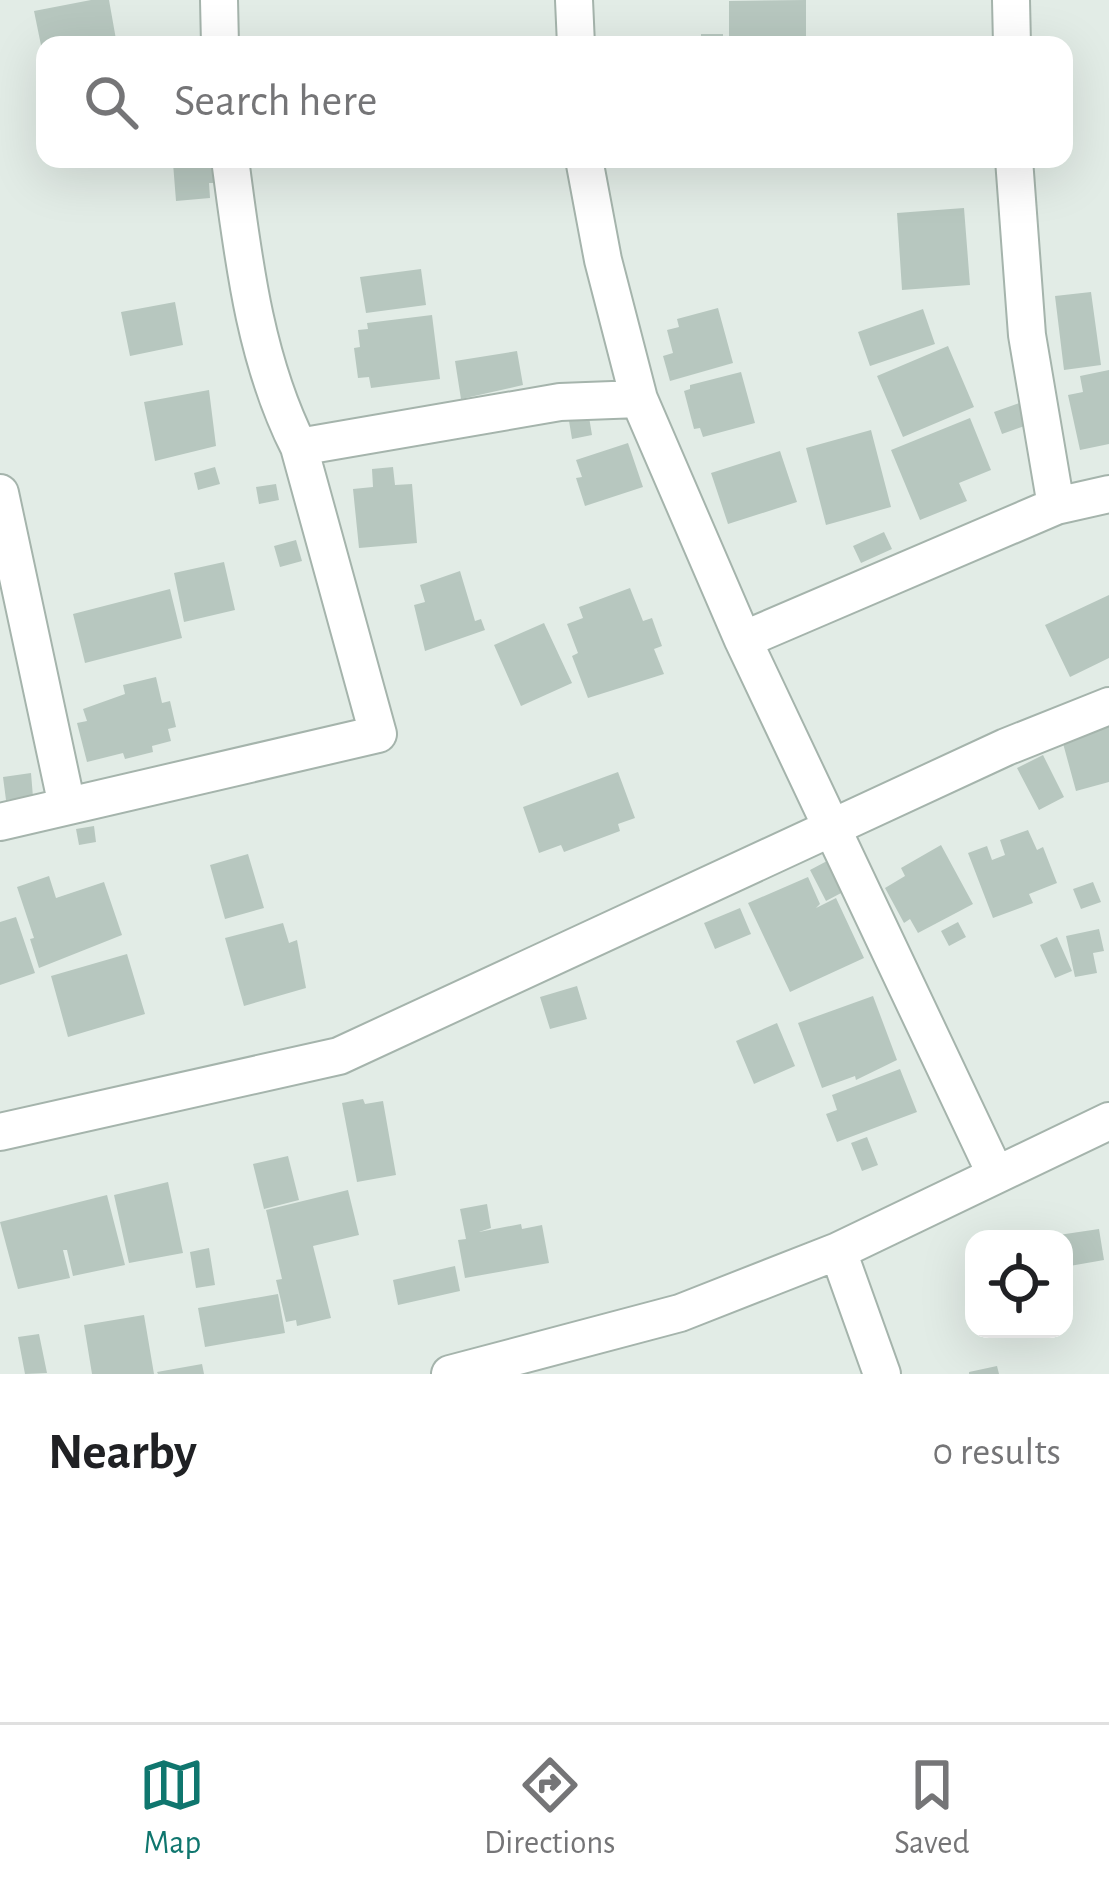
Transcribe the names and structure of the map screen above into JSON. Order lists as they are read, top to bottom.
{
  "page": {
    "search": "Search here",
    "heading": ["Nearby", "0 results"],
    "nav": ["Map", "Directions", "Saved"]
  }
}
